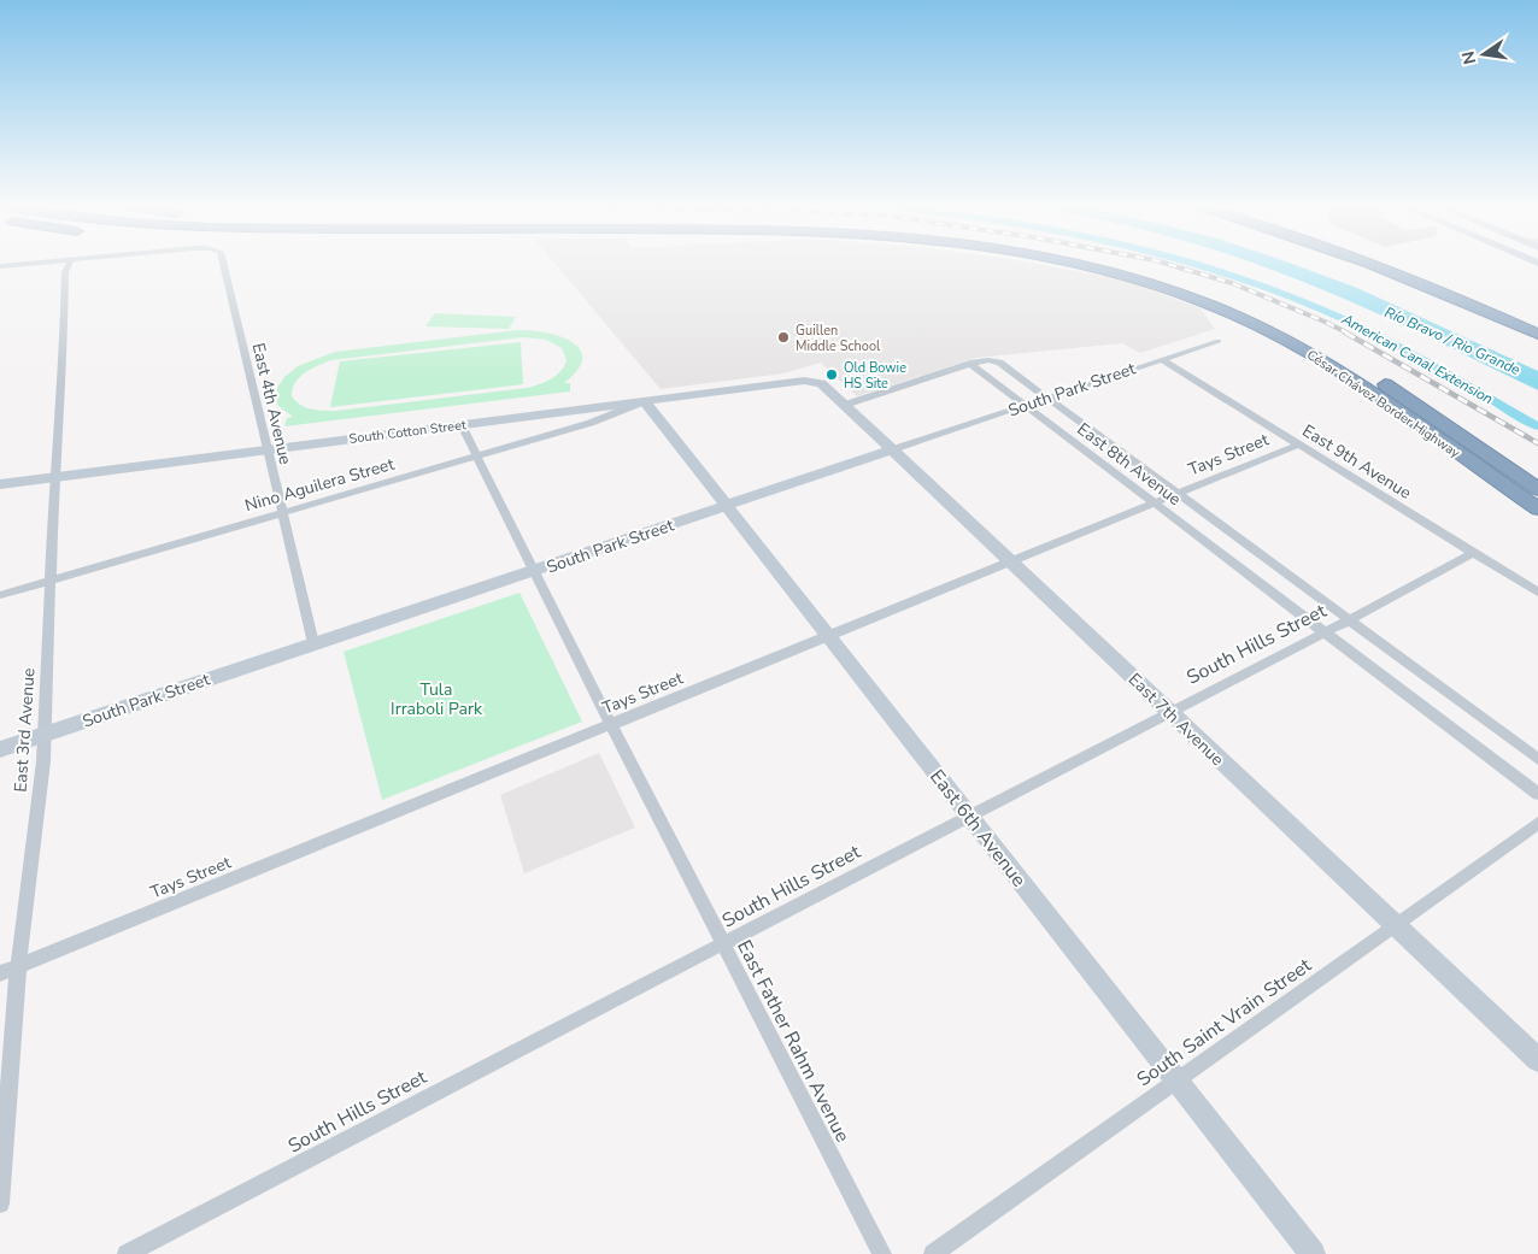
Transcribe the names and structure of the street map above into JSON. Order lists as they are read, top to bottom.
{
  "streets": {
    "highway": ["César Chávez Border Highway"],
    "street": [
      "South Park Street",
      "East 4th Avenue",
      "South Cotton Street",
      "Tays Street",
      "East 9th Avenue",
      "East 8th Avenue",
      "Nino Aguilera Street",
      "South Hills Street",
      "East 7th Avenue",
      "East 3rd Avenue",
      "East 6th Avenue",
      "South Saint Vrain Street",
      "East Father Rahm Avenue"
    ]
  },
  "crossings": [
    ["South Park Street", "East 4th Avenue"],
    ["South Park Street", "East 9th Avenue"],
    ["South Park Street", "East 8th Avenue"],
    ["South Park Street", "East 7th Avenue"],
    ["South Park Street", "East 3rd Avenue"],
    ["South Park Street", "East 6th Avenue"],
    ["South Park Street", "East Father Rahm Avenue"],
    ["East 4th Avenue", "South Cotton Street"],
    ["East 4th Avenue", "Nino Aguilera Street"],
    ["South Cotton Street", "Nino Aguilera Street"],
    ["South Cotton Street", "East 7th Avenue"],
    ["South Cotton Street", "East 3rd Avenue"],
    ["South Cotton Street", "East 6th Avenue"],
    ["South Cotton Street", "East Father Rahm Avenue"],
    ["Tays Street", "East 9th Avenue"],
    ["Tays Street", "East 8th Avenue"],
    ["Tays Street", "East 7th Avenue"],
    ["Tays Street", "East 3rd Avenue"],
    ["Tays Street", "East 6th Avenue"],
    ["Tays Street", "East Father Rahm Avenue"],
    ["East 9th Avenue", "South Hills Street"],
    ["East 8th Avenue", "South Hills Street"],
    ["Nino Aguilera Street", "East 3rd Avenue"],
    ["Nino Aguilera Street", "East 6th Avenue"],
    ["Nino Aguilera Street", "East Father Rahm Avenue"],
    ["South Hills Street", "East 7th Avenue"],
    ["South Hills Street", "East 6th Avenue"],
    ["South Hills Street", "East Father Rahm Avenue"],
    ["East 7th Avenue", "South Saint Vrain Street"],
    ["East 6th Avenue", "South Saint Vrain Street"]
  ],
  "water": ["Río Bravo / Rio Grande", "American Canal Extension"],
  "parks": ["Tula Irraboli Park"],
  "places": ["Guillen Middle School", "Old Bowie HS Site"],
  "north": "left"
}
